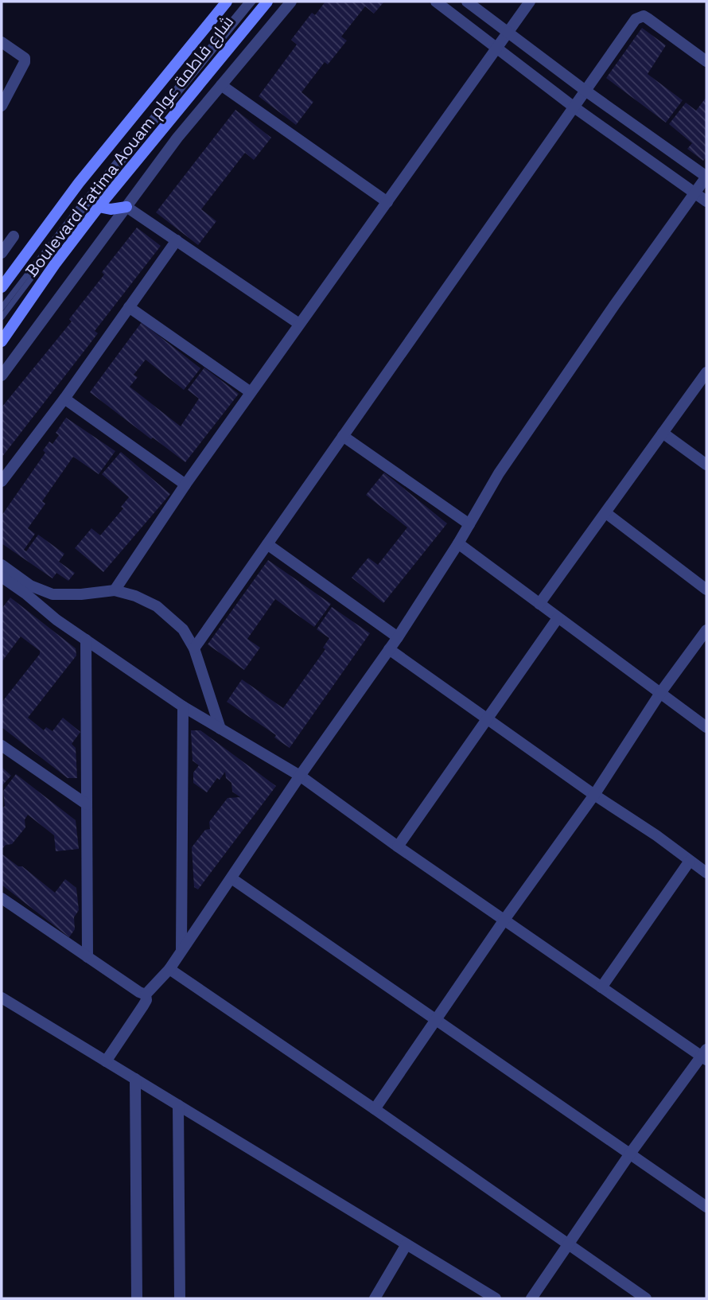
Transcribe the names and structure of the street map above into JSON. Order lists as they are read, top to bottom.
{
  "streets": {
    "main road": ["Boulevard Fatima Aouam شارع فاطمة عوام"]
  }
}
